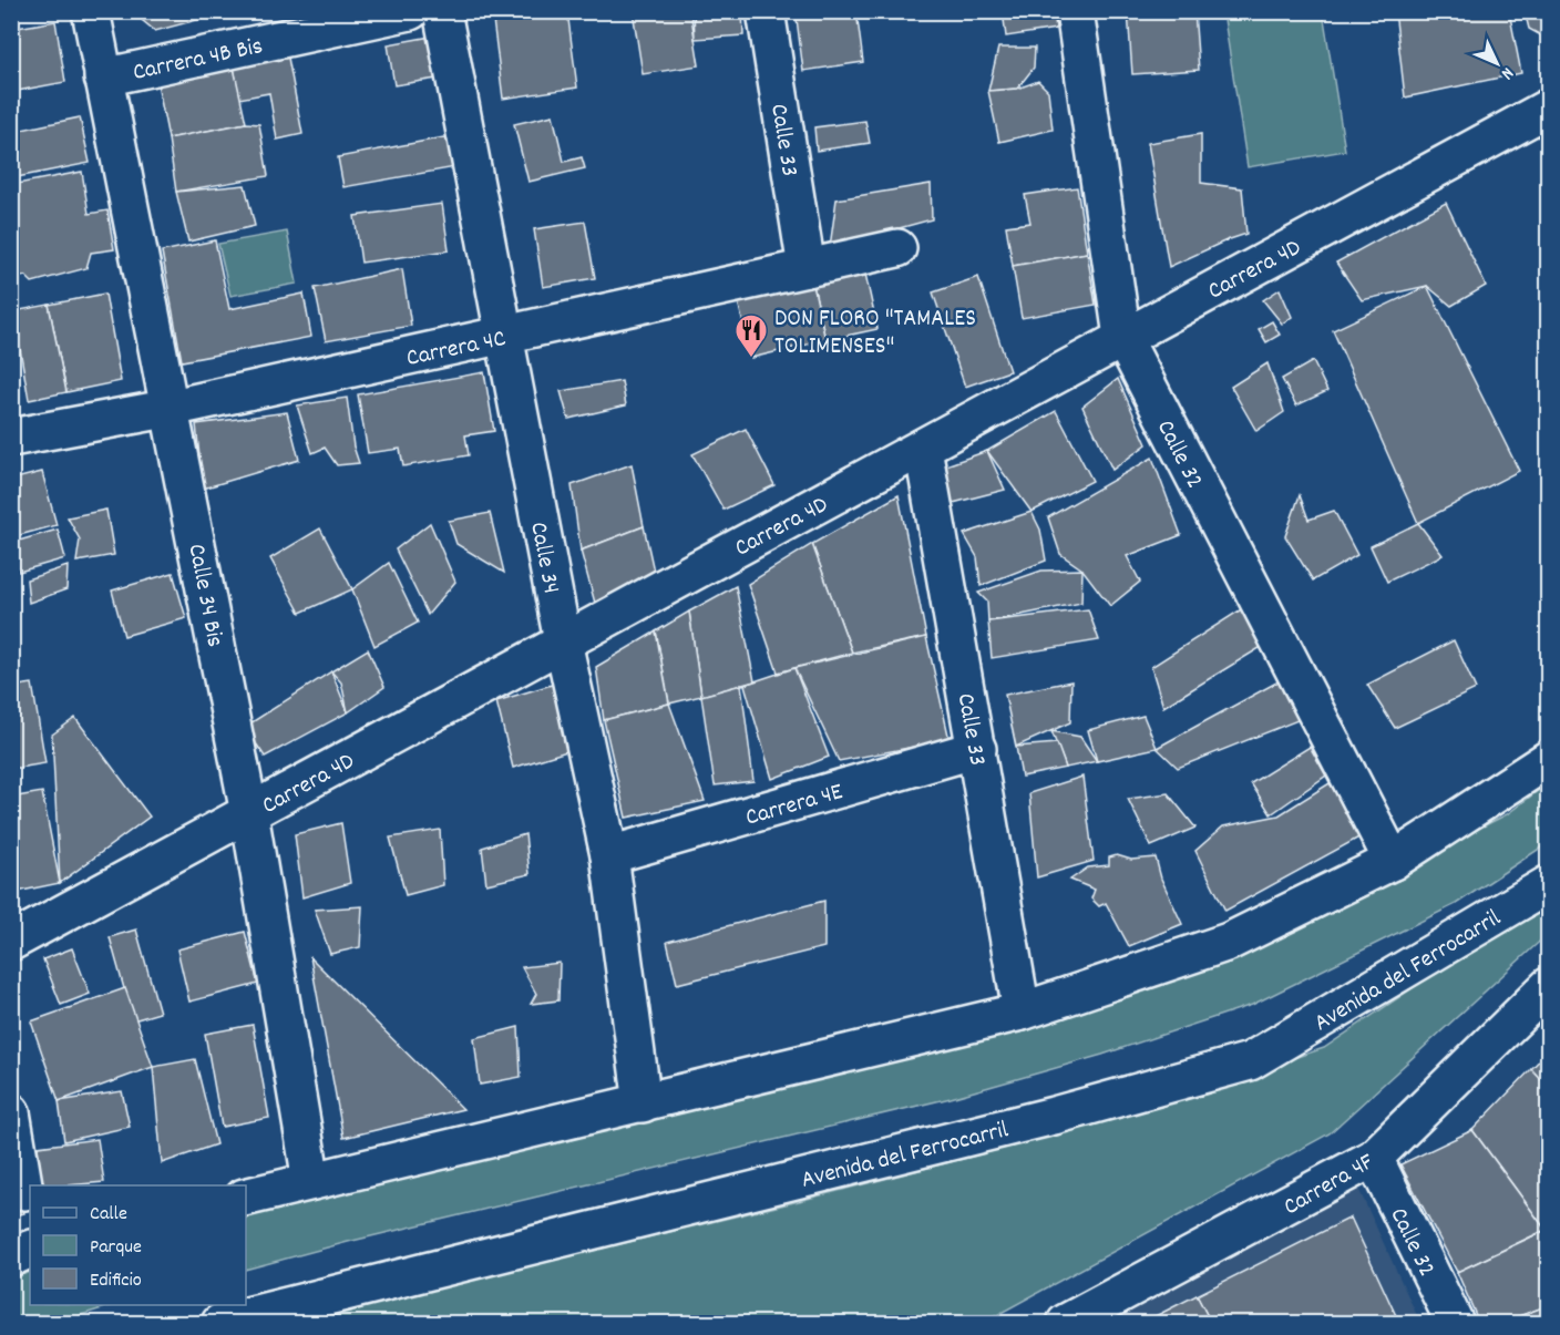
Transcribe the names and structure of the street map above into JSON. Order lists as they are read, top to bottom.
{
  "streets": {
    "street": [
      "Carrera 4B Bis",
      "Calle 33",
      "Carrera 4D",
      "Carrera 4C",
      "Calle 32",
      "Calle 34",
      "Calle 34 Bis",
      "Carrera 4E",
      "Avenida del Ferrocarril",
      "Carrera 4F"
    ]
  },
  "crossings": [
    ["Carrera 4B Bis", "Calle 34 Bis"],
    ["Calle 33", "Carrera 4D"],
    ["Calle 33", "Carrera 4C"],
    ["Calle 33", "Carrera 4E"],
    ["Carrera 4D", "Calle 32"],
    ["Carrera 4D", "Calle 34"],
    ["Carrera 4D", "Calle 34 Bis"],
    ["Carrera 4C", "Calle 34"],
    ["Carrera 4C", "Calle 34 Bis"],
    ["Calle 32", "Carrera 4F"],
    ["Calle 34", "Carrera 4E"]
  ],
  "places": {
    "restaurant": ["DON FLORO \"TAMALES TOLIMENSES\""]
  },
  "legend": ["Calle", "Parque", "Edificio"],
  "north": "bottom right"
}
